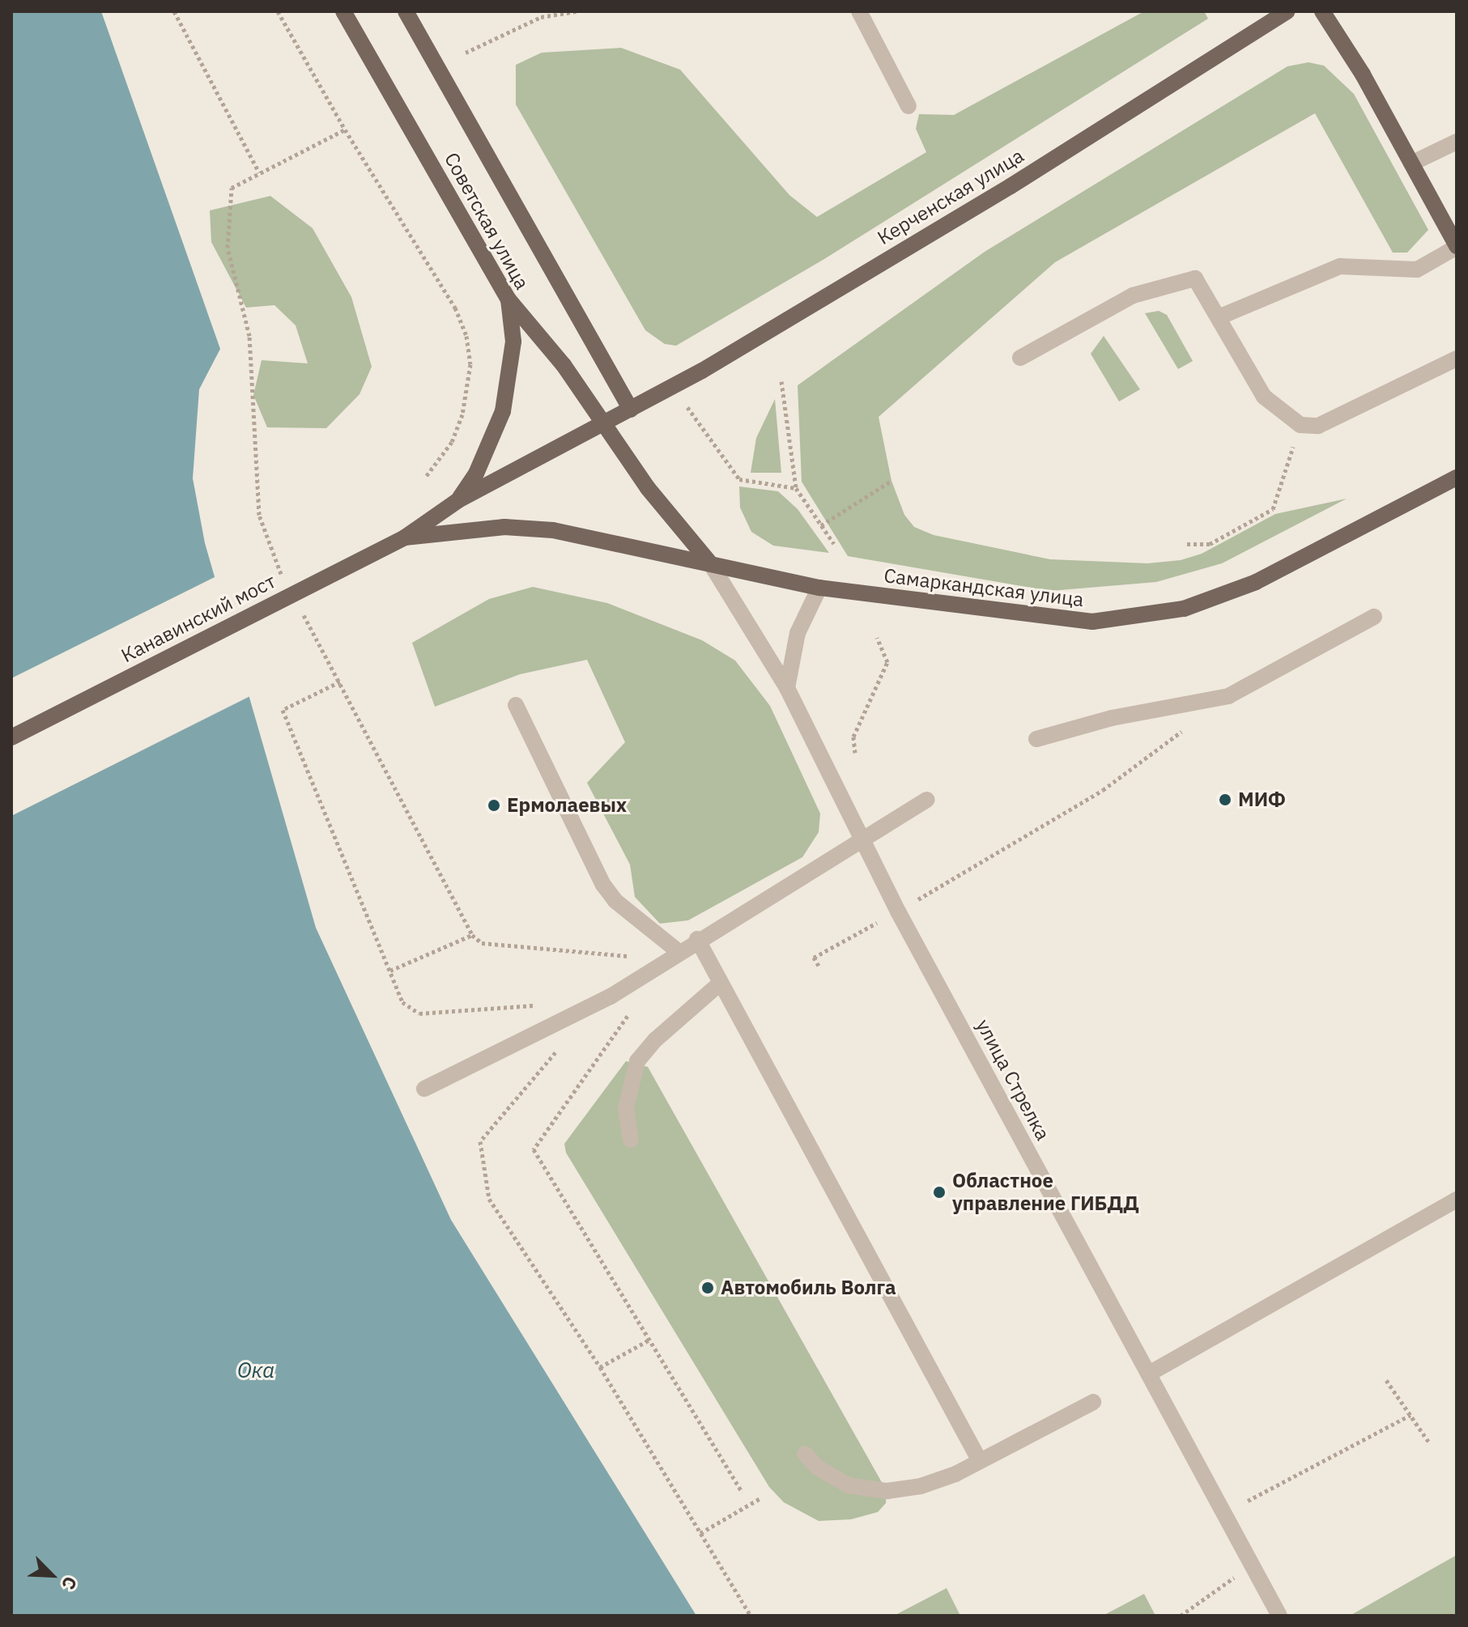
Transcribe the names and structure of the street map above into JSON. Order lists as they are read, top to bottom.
{
  "streets": {
    "main road": [
      "Керченская улица",
      "Советская улица",
      "Самаркандская улица",
      "Канавинский мост"
    ],
    "street": ["улица Стрелка"]
  },
  "crossings": [
    ["Керченская улица", "Советская улица"],
    ["Самаркандская улица", "Канавинский мост"],
    ["Самаркандская улица", "улица Стрелка"]
  ],
  "water": ["Ока"],
  "places": [
    "МИФ",
    "Ермолаевых",
    "Областное управление ГИБДД",
    "Автомобиль Волга"
  ],
  "north": "bottom right"
}
